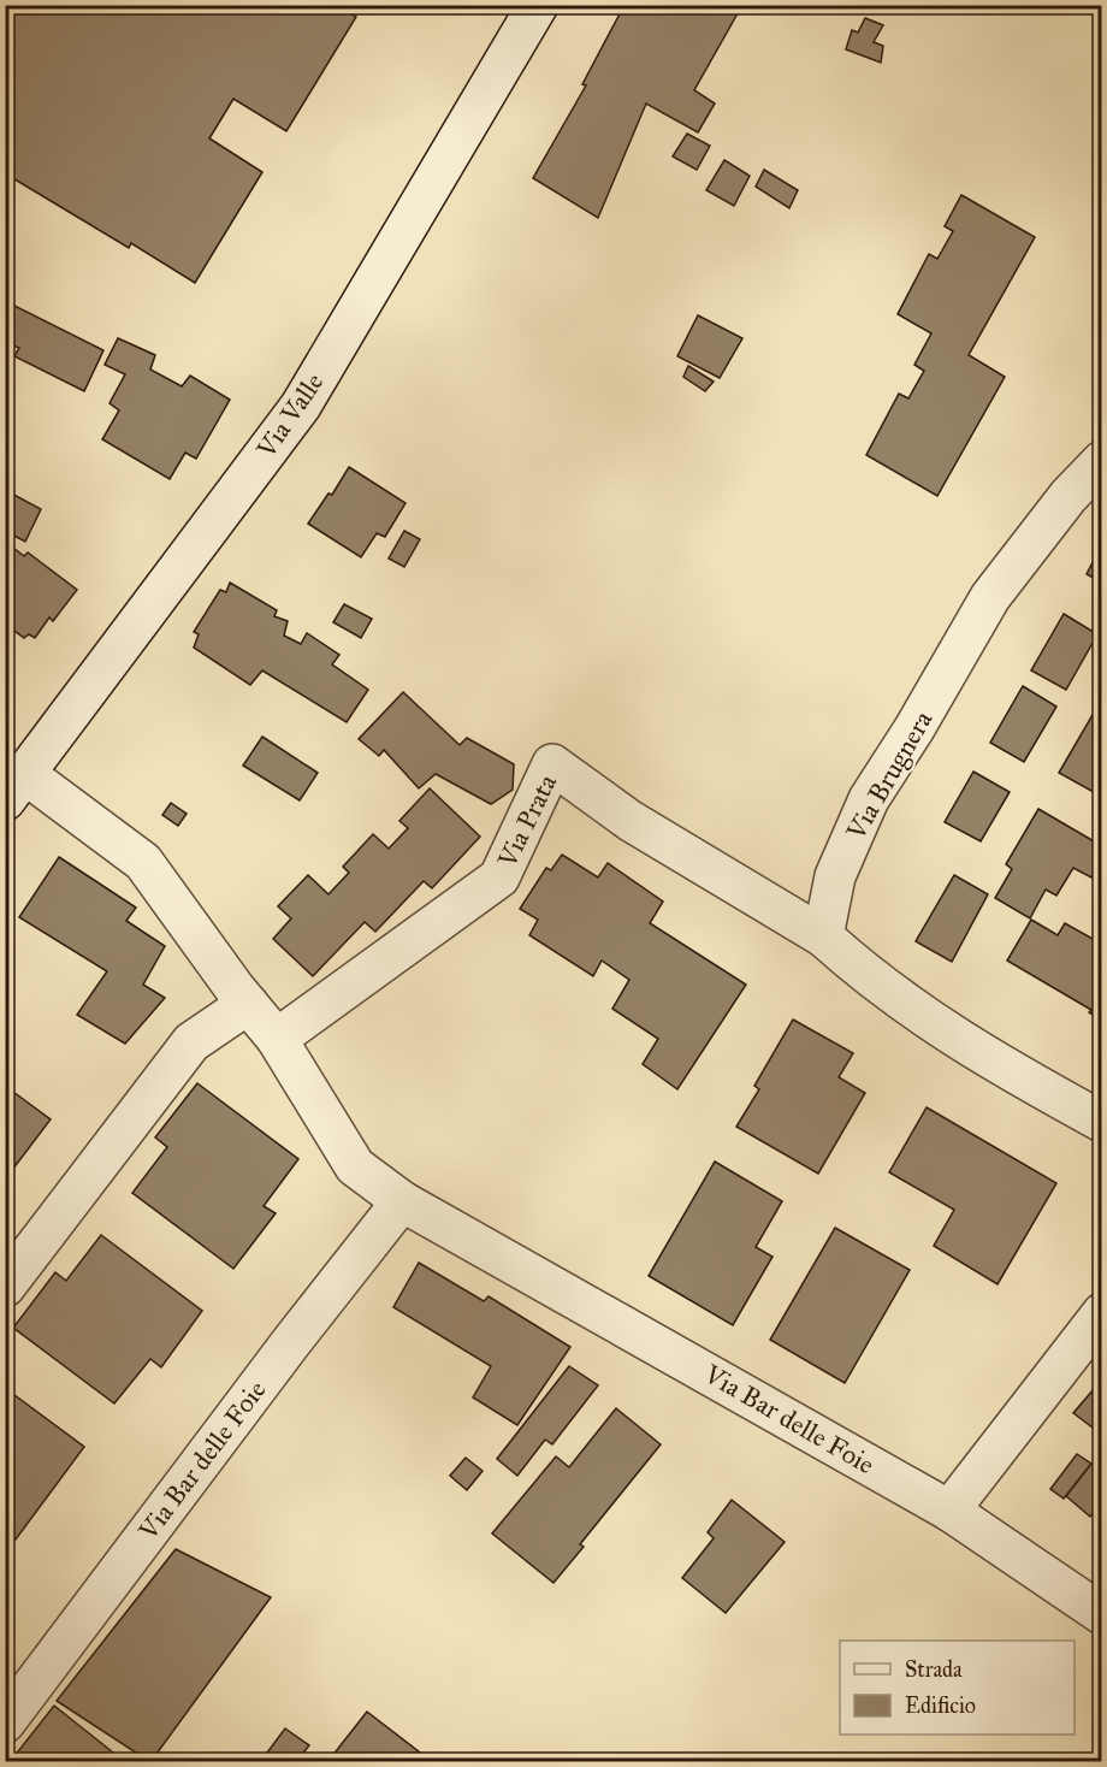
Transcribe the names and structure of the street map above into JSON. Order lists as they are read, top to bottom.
{
  "streets": {
    "street": [
      "Via Valle",
      "Via Brugnera",
      "Via Prata",
      "Via Bar delle Foie"
    ]
  },
  "crossings": [
    ["Via Valle", "Via Bar delle Foie"],
    ["Via Brugnera", "Via Prata"],
    ["Via Prata", "Via Bar delle Foie"]
  ],
  "legend": ["Strada", "Edificio"]
}
